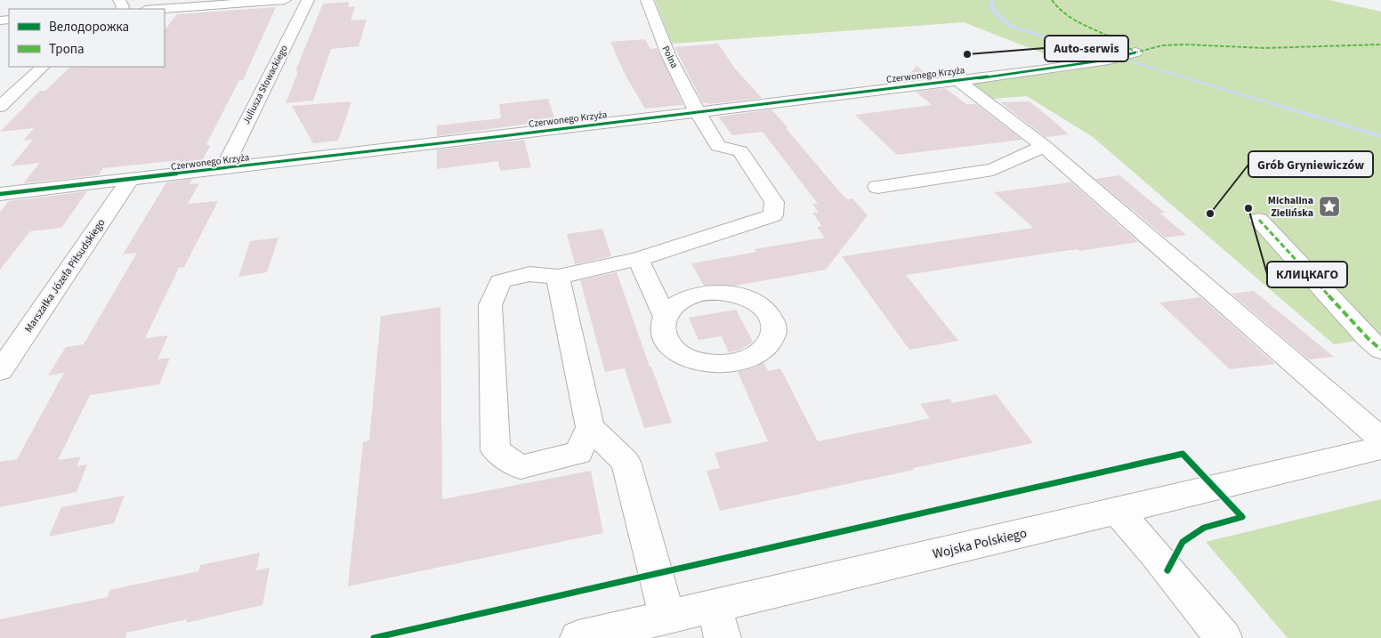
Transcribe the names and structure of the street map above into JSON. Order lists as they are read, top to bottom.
{
  "streets": {
    "street": [
      "Polna",
      "Czerwonego Krzyża",
      "Juliusza Słowackiego",
      "Marszałka Józefa Piłsudskiego",
      "Wojska Polskiego"
    ]
  },
  "crossings": [
    ["Polna", "Czerwonego Krzyża"],
    ["Czerwonego Krzyża", "Juliusza Słowackiego"],
    ["Czerwonego Krzyża", "Marszałka Józefa Piłsudskiego"]
  ],
  "places": {
    "other": ["Auto-serwis", "КЛИЦКАГО", "Grób Gryniewiczów"],
    "place": ["Michalina Zielińska"]
  },
  "legend": ["Велодорожка", "Тропа"]
}
